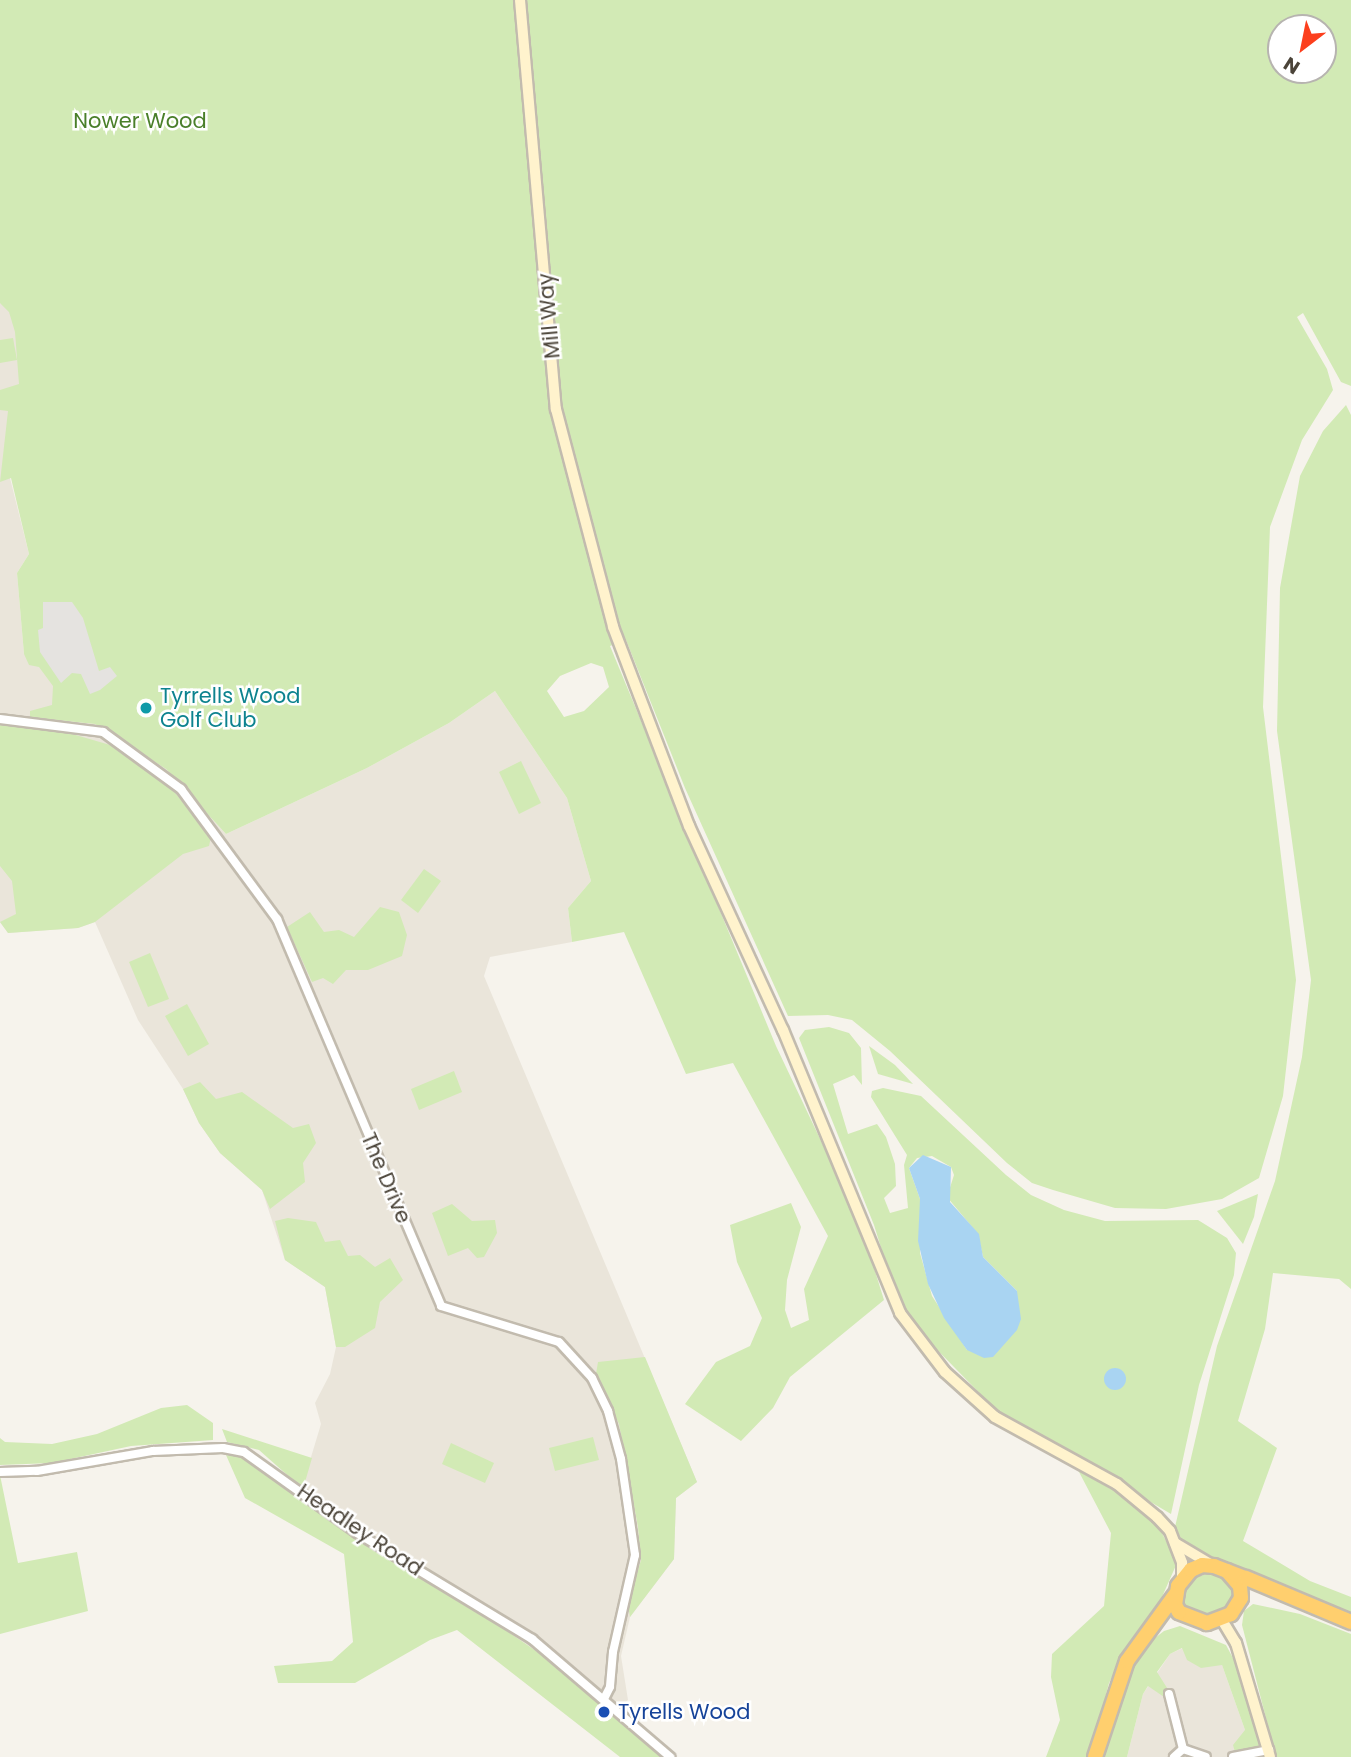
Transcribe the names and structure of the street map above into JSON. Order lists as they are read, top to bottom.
{
  "streets": {
    "main road": ["Mill Way"],
    "street": ["The Drive", "Headley Road"]
  },
  "crossings": [
    ["The Drive", "Headley Road"]
  ],
  "parks": ["Nower Wood"],
  "places": ["Tyrrells Wood Golf Club", "Tyrells Wood"],
  "north": "bottom left"
}
